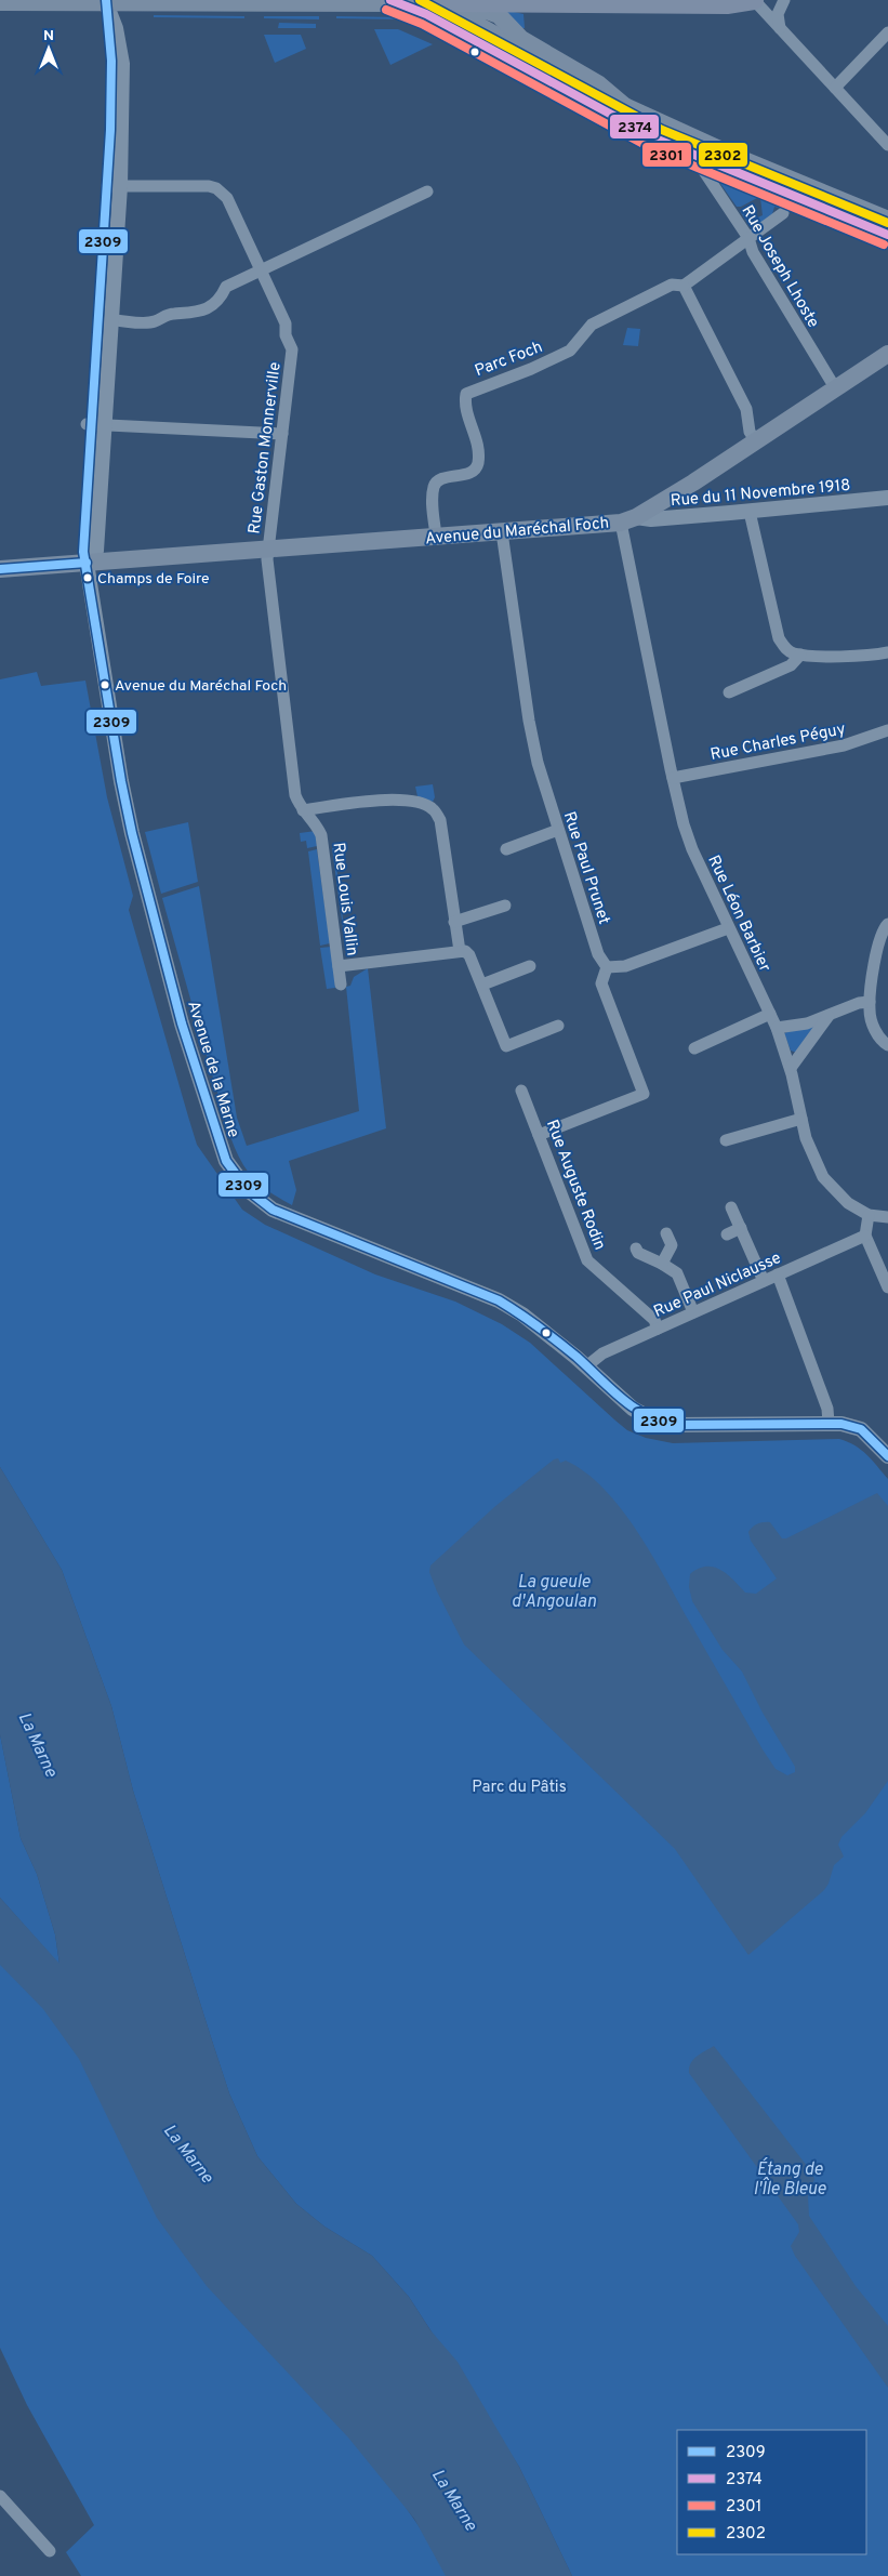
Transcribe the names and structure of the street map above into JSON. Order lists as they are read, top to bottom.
{
  "streets": {
    "main road": ["Avenue du Maréchal Foch"],
    "street": [
      "Rue Joseph Lhoste",
      "Parc Foch",
      "Rue Gaston Monnerville",
      "Rue du 11 Novembre 1918",
      "Rue Charles Péguy",
      "Rue Paul Prunet",
      "Rue Louis Vallin",
      "Rue Léon Barbier",
      "Avenue de la Marne",
      "Rue Auguste Rodin",
      "Rue Paul Niclausse"
    ]
  },
  "crossings": [
    ["Rue Joseph Lhoste", "Avenue du Maréchal Foch"],
    ["Parc Foch", "Avenue du Maréchal Foch"],
    ["Rue Gaston Monnerville", "Avenue du Maréchal Foch"],
    ["Rue Gaston Monnerville", "Rue Louis Vallin"],
    ["Rue du 11 Novembre 1918", "Avenue du Maréchal Foch"],
    ["Rue du 11 Novembre 1918", "Rue Léon Barbier"],
    ["Avenue du Maréchal Foch", "Rue Paul Prunet"],
    ["Avenue du Maréchal Foch", "Rue Léon Barbier"],
    ["Avenue du Maréchal Foch", "Avenue de la Marne"],
    ["Rue Charles Péguy", "Rue Léon Barbier"],
    ["Avenue de la Marne", "Rue Paul Niclausse"],
    ["Rue Auguste Rodin", "Rue Paul Niclausse"]
  ],
  "water": ["La gueule d'Angoulan", "La Marne", "Étang de l'Île Bleue"],
  "parks": ["Parc du Pâtis"],
  "places": ["Champs de Foire", "Avenue du Maréchal Foch"],
  "lines": [
    "transit line 2309",
    "transit line 2374",
    "transit line 2302",
    "transit line 2301"
  ],
  "legend": [
    "2309",
    "2374",
    "2301",
    "2302"
  ],
  "north": "top"
}
